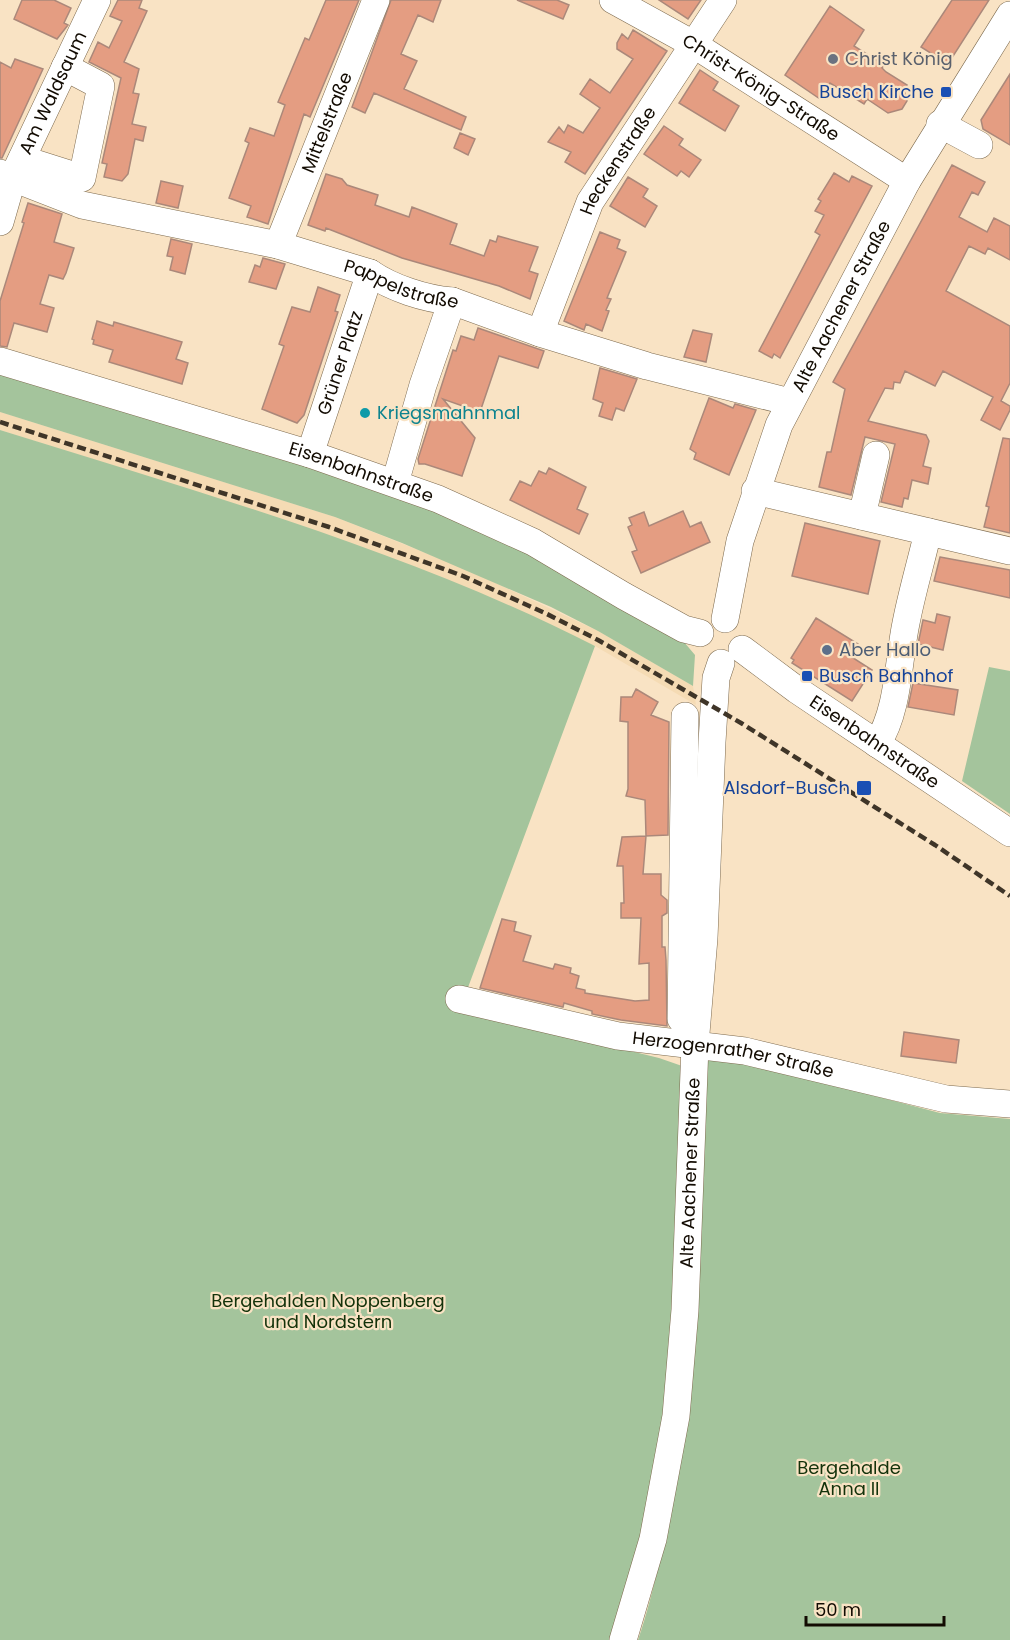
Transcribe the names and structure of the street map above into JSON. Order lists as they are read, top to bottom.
{
  "streets": {
    "street": [
      "Christ-König-Straße",
      "Am Waldsaum",
      "Mittelstraße",
      "Heckenstraße",
      "Pappelstraße",
      "Alte Aachener Straße",
      "Grüner Platz",
      "Eisenbahnstraße",
      "Herzogenrather Straße"
    ]
  },
  "crossings": [
    ["Christ-König-Straße", "Heckenstraße"],
    ["Christ-König-Straße", "Alte Aachener Straße"],
    ["Am Waldsaum", "Pappelstraße"],
    ["Mittelstraße", "Pappelstraße"],
    ["Heckenstraße", "Pappelstraße"],
    ["Pappelstraße", "Alte Aachener Straße"],
    ["Pappelstraße", "Grüner Platz"],
    ["Alte Aachener Straße", "Eisenbahnstraße"],
    ["Alte Aachener Straße", "Herzogenrather Straße"],
    ["Grüner Platz", "Eisenbahnstraße"]
  ],
  "parks": ["Bergehalden Noppenberg und Nordstern", "Bergehalde Anna II"],
  "places": {
    "other": ["Christ König", "Kriegsmahnmal", "Aber Hallo"],
    "transit": ["Busch Kirche", "Busch Bahnhof", "Alsdorf-Busch"]
  },
  "scale_bar": "50 m"
}
